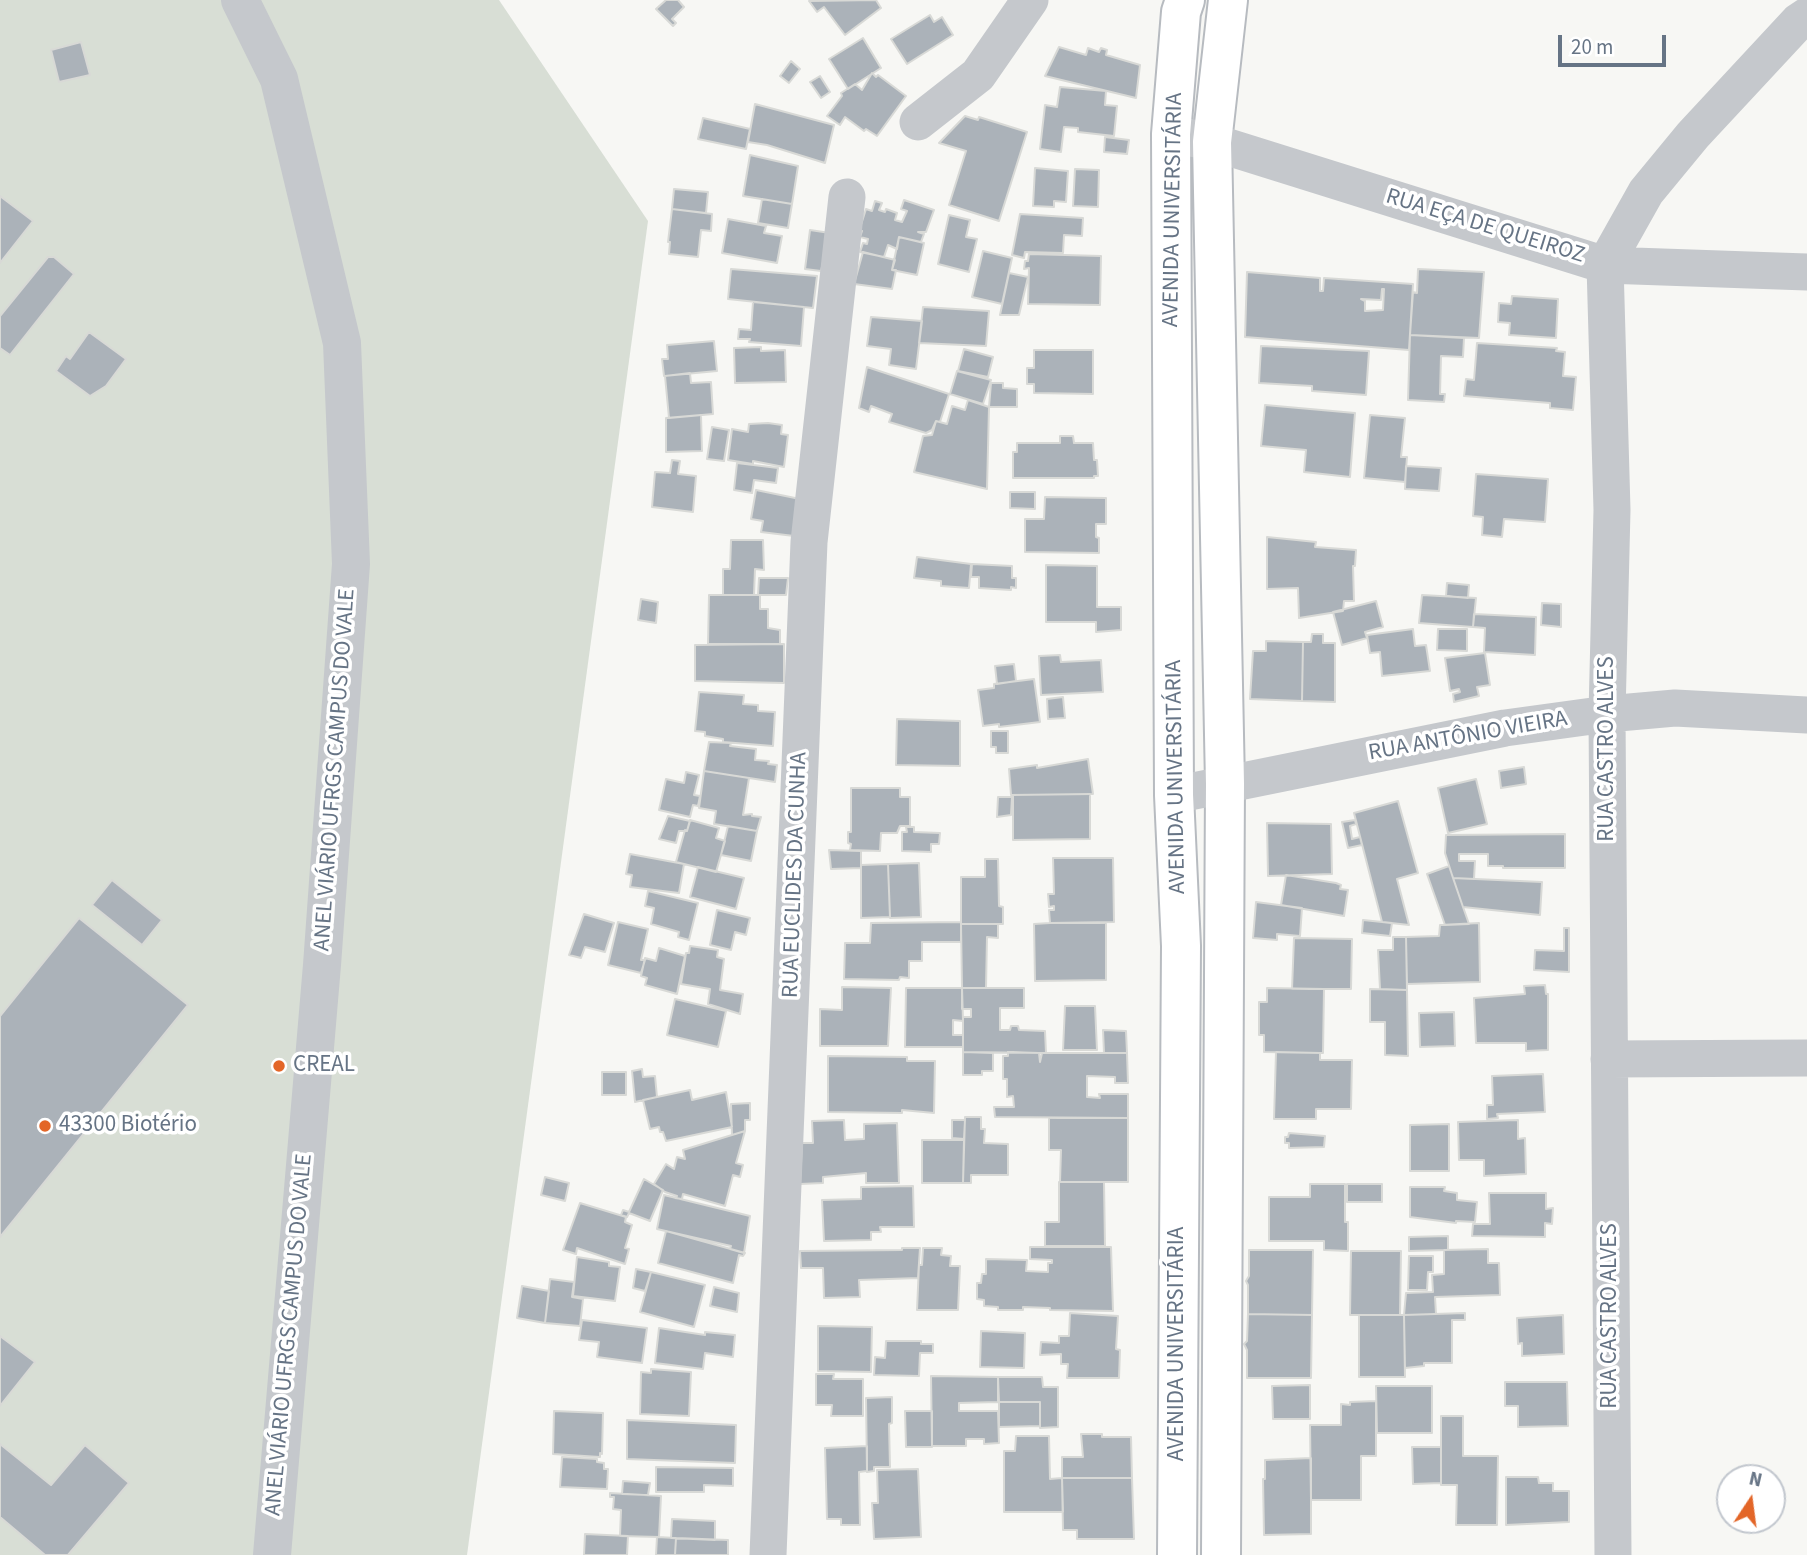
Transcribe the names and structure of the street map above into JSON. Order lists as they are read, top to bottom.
{
  "streets": {
    "main road": ["AVENIDA UNIVERSITÁRIA"],
    "street": [
      "RUA EÇA DE QUEIROZ",
      "RUA ANTÔNIO VIEIRA",
      "RUA CASTRO ALVES",
      "ANEL VIÁRIO UFRGS CAMPUS DO VALE",
      "RUA EUCLIDES DA CUNHA"
    ]
  },
  "crossings": [
    ["AVENIDA UNIVERSITÁRIA", "RUA EÇA DE QUEIROZ"],
    ["AVENIDA UNIVERSITÁRIA", "RUA ANTÔNIO VIEIRA"],
    ["RUA EÇA DE QUEIROZ", "RUA CASTRO ALVES"],
    ["RUA ANTÔNIO VIEIRA", "RUA CASTRO ALVES"]
  ],
  "places": ["CREAL", "43300 Biotério"],
  "scale_bar": "20 m",
  "north": "top"
}
